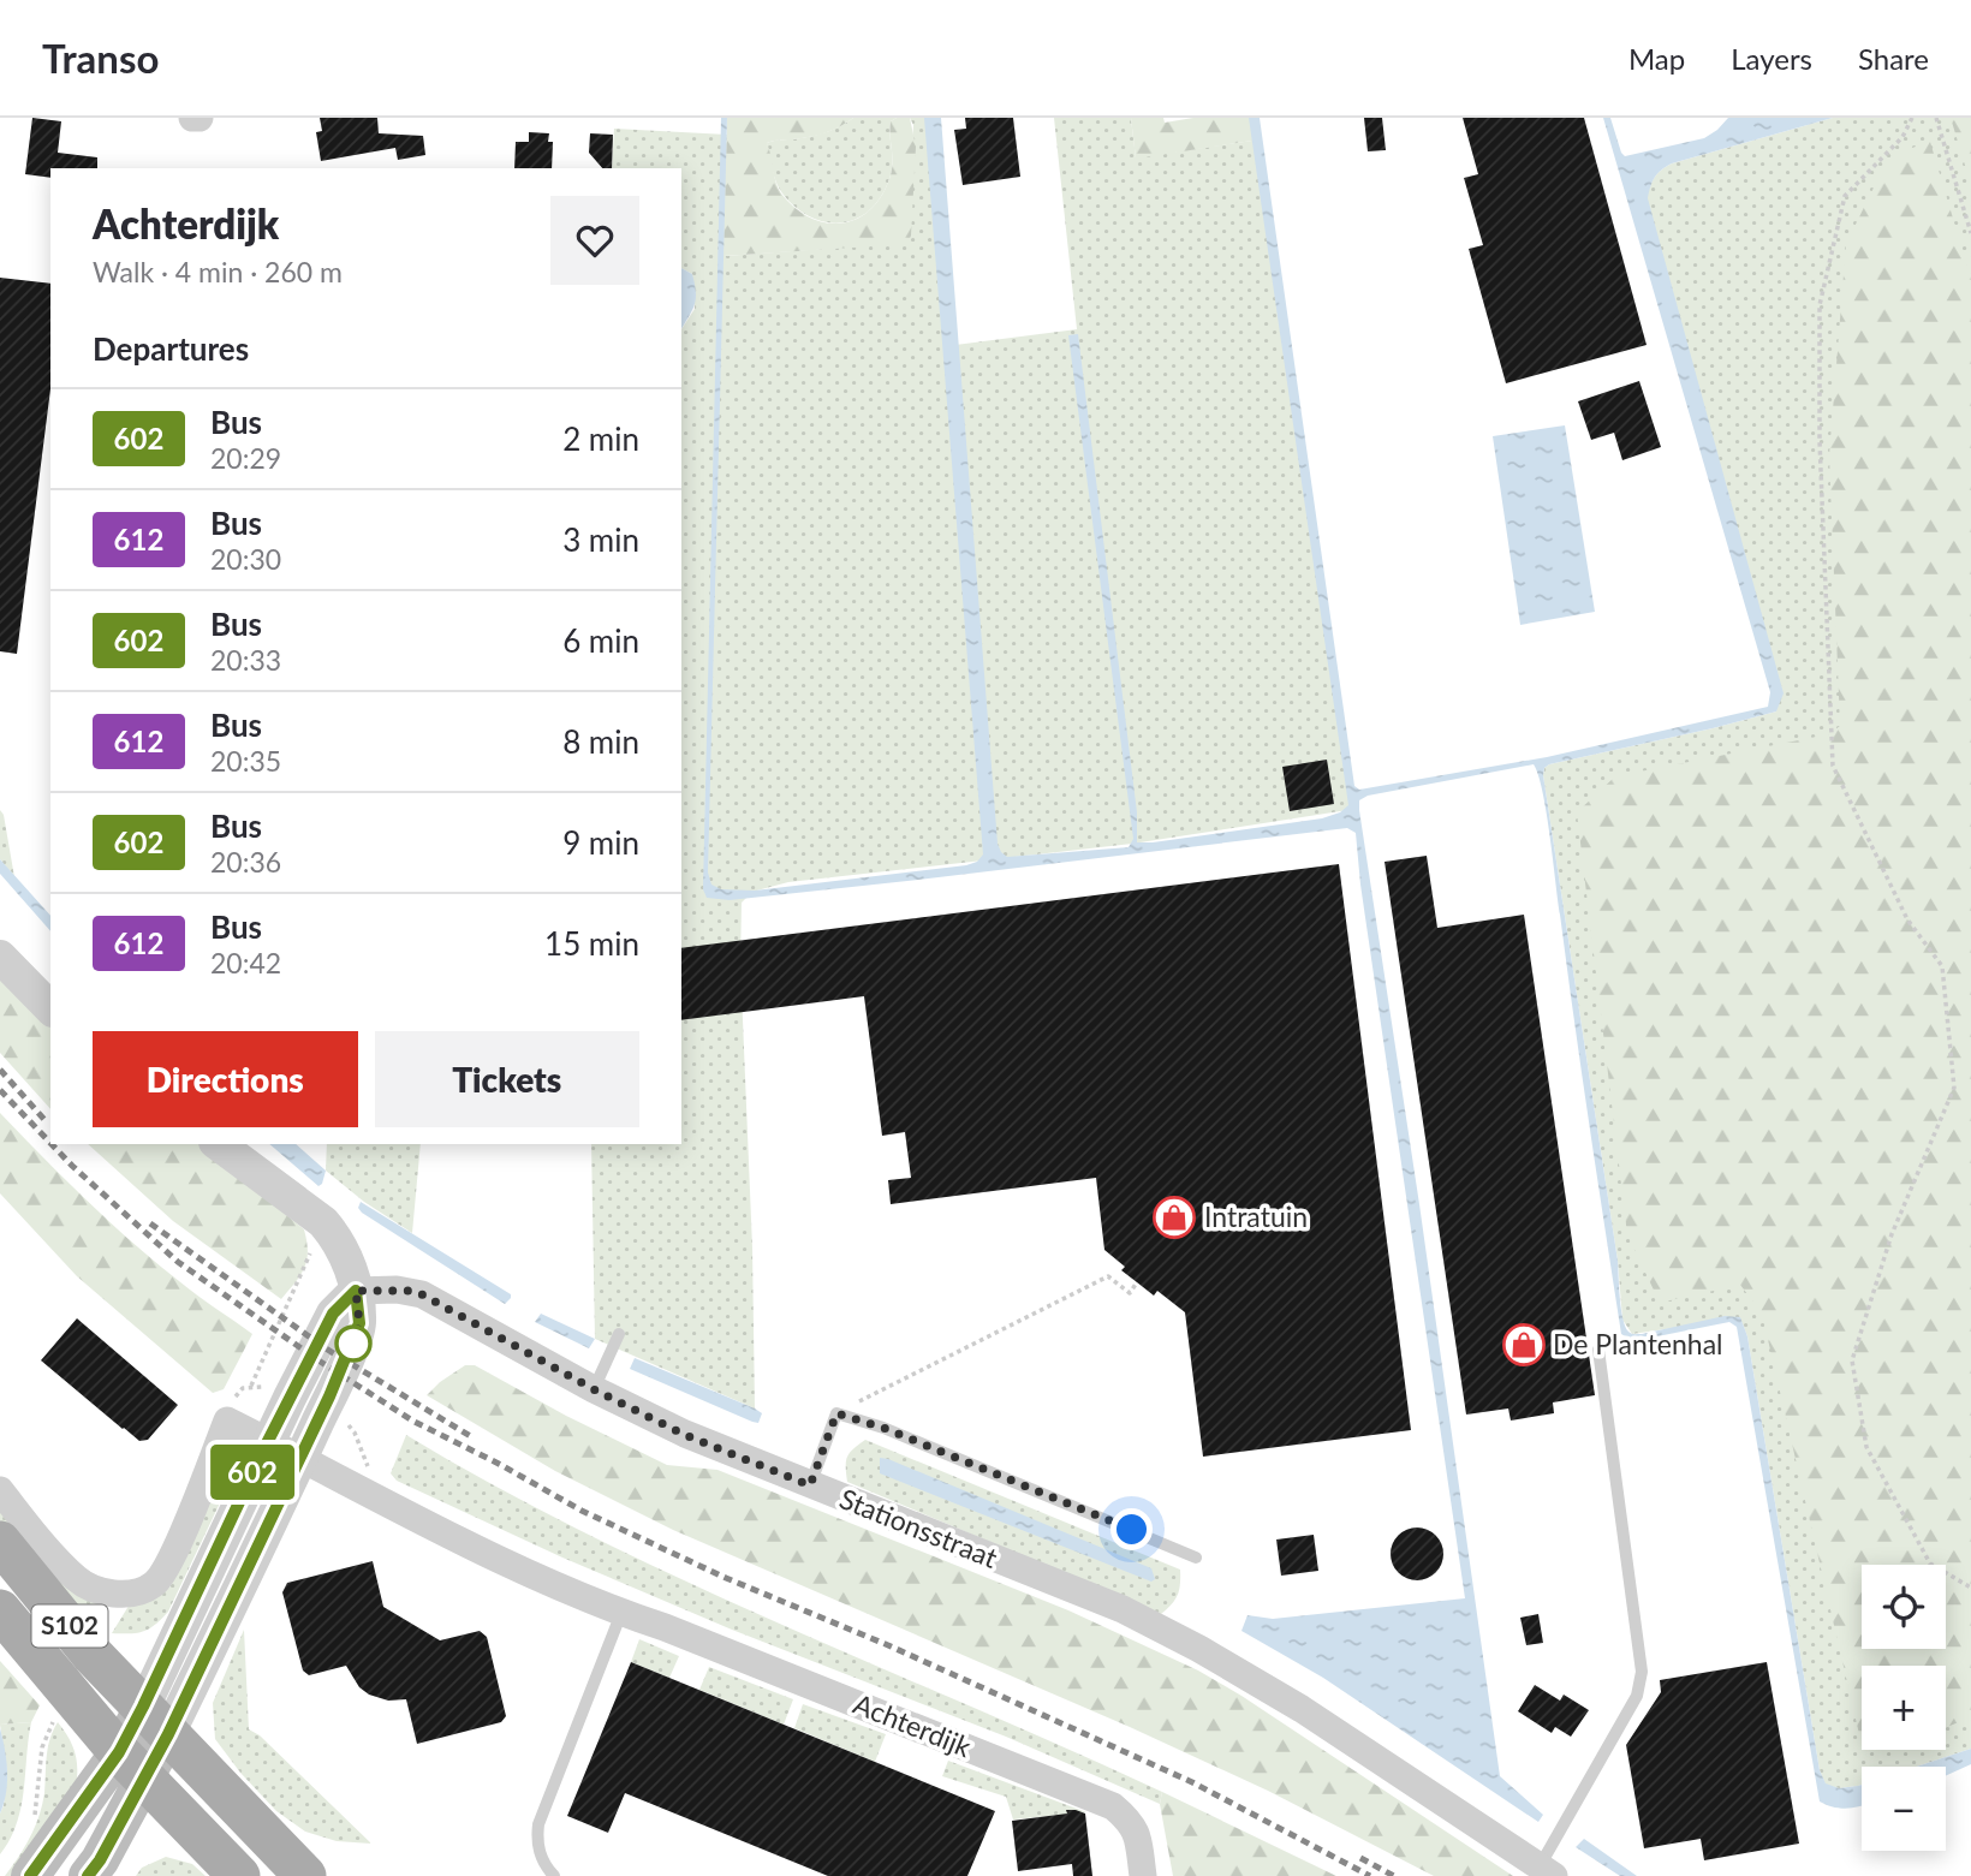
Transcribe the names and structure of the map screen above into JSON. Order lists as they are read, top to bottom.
{
  "streets": {
    "main road": ["S102"],
    "street": ["Stationsstraat", "Achterdijk"]
  },
  "places": {
    "shop": ["Intratuin", "De Plantenhal"]
  },
  "lines": ["bus line 602"],
  "page": {
    "header": "Transo",
    "nav": ["Map", "Layers", "Share"],
    "on_map": "602",
    "heading": [
      ["Achterdijk", "Walk · 4 min · 260 m"],
      "Departures"
    ],
    "list": [
      {
        "mark": "602",
        "name": "Bus",
        "note": "20:29",
        "value": "2 min"
      },
      {
        "mark": "612",
        "name": "Bus",
        "note": "20:30",
        "value": "3 min"
      },
      {
        "mark": "602",
        "name": "Bus",
        "note": "20:33",
        "value": "6 min"
      },
      {
        "mark": "612",
        "name": "Bus",
        "note": "20:35",
        "value": "8 min"
      },
      {
        "mark": "602",
        "name": "Bus",
        "note": "20:36",
        "value": "9 min"
      },
      {
        "mark": "612",
        "name": "Bus",
        "note": "20:42",
        "value": "15 min"
      }
    ],
    "buttons": ["Directions", "Tickets"],
    "map_buttons": ["+", "−"]
  }
}
